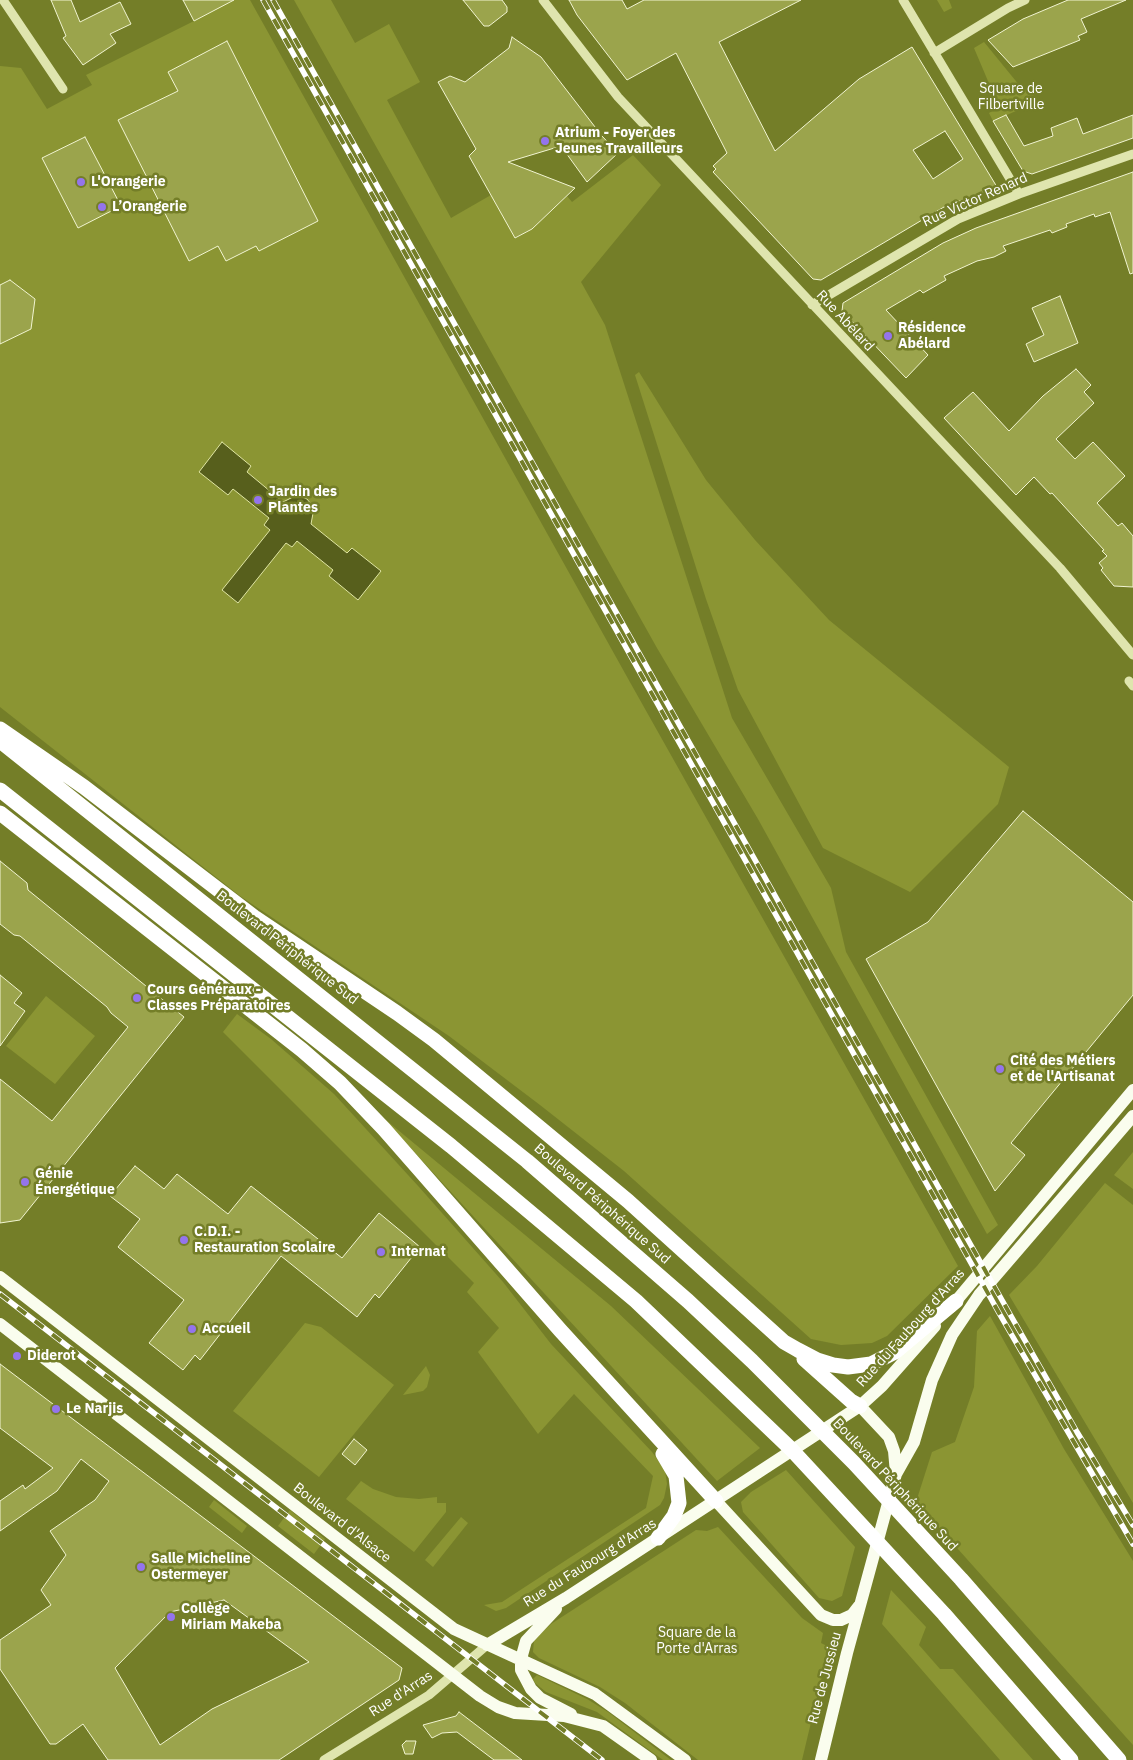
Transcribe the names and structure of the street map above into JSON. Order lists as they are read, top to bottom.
{
  "streets": {
    "highway": ["Boulevard Périphérique Sud"],
    "main road": ["Rue du Faubourg d'Arras", "Boulevard d'Alsace", "Rue de Jussieu"],
    "street": ["Rue Victor Renard", "Rue Abélard", "Rue d'Arras"]
  },
  "crossings": [
    ["Rue Victor Renard", "Rue Abélard"],
    ["Rue du Faubourg d'Arras", "Boulevard d'Alsace"],
    ["Rue du Faubourg d'Arras", "Rue de Jussieu"],
    ["Rue du Faubourg d'Arras", "Rue d'Arras"],
    ["Boulevard d'Alsace", "Rue d'Arras"]
  ],
  "parks": ["Square de Filbertville", "Square de la Porte d'Arras"],
  "places": [
    "Atrium - Foyer des Jeunes Travailleurs",
    "L'Orangerie",
    "L’Orangerie",
    "Résidence Abélard",
    "Jardin des Plantes",
    "Cours Généraux - Classes Préparatoires",
    "Cité des Métiers et de l'Artisanat",
    "Génie Énergétique",
    "C.D.I. - Restauration Scolaire",
    "Internat",
    "Accueil",
    "Diderot",
    "Le Narjis",
    "Salle Micheline Ostermeyer",
    "Collège Miriam Makeba"
  ]
}
